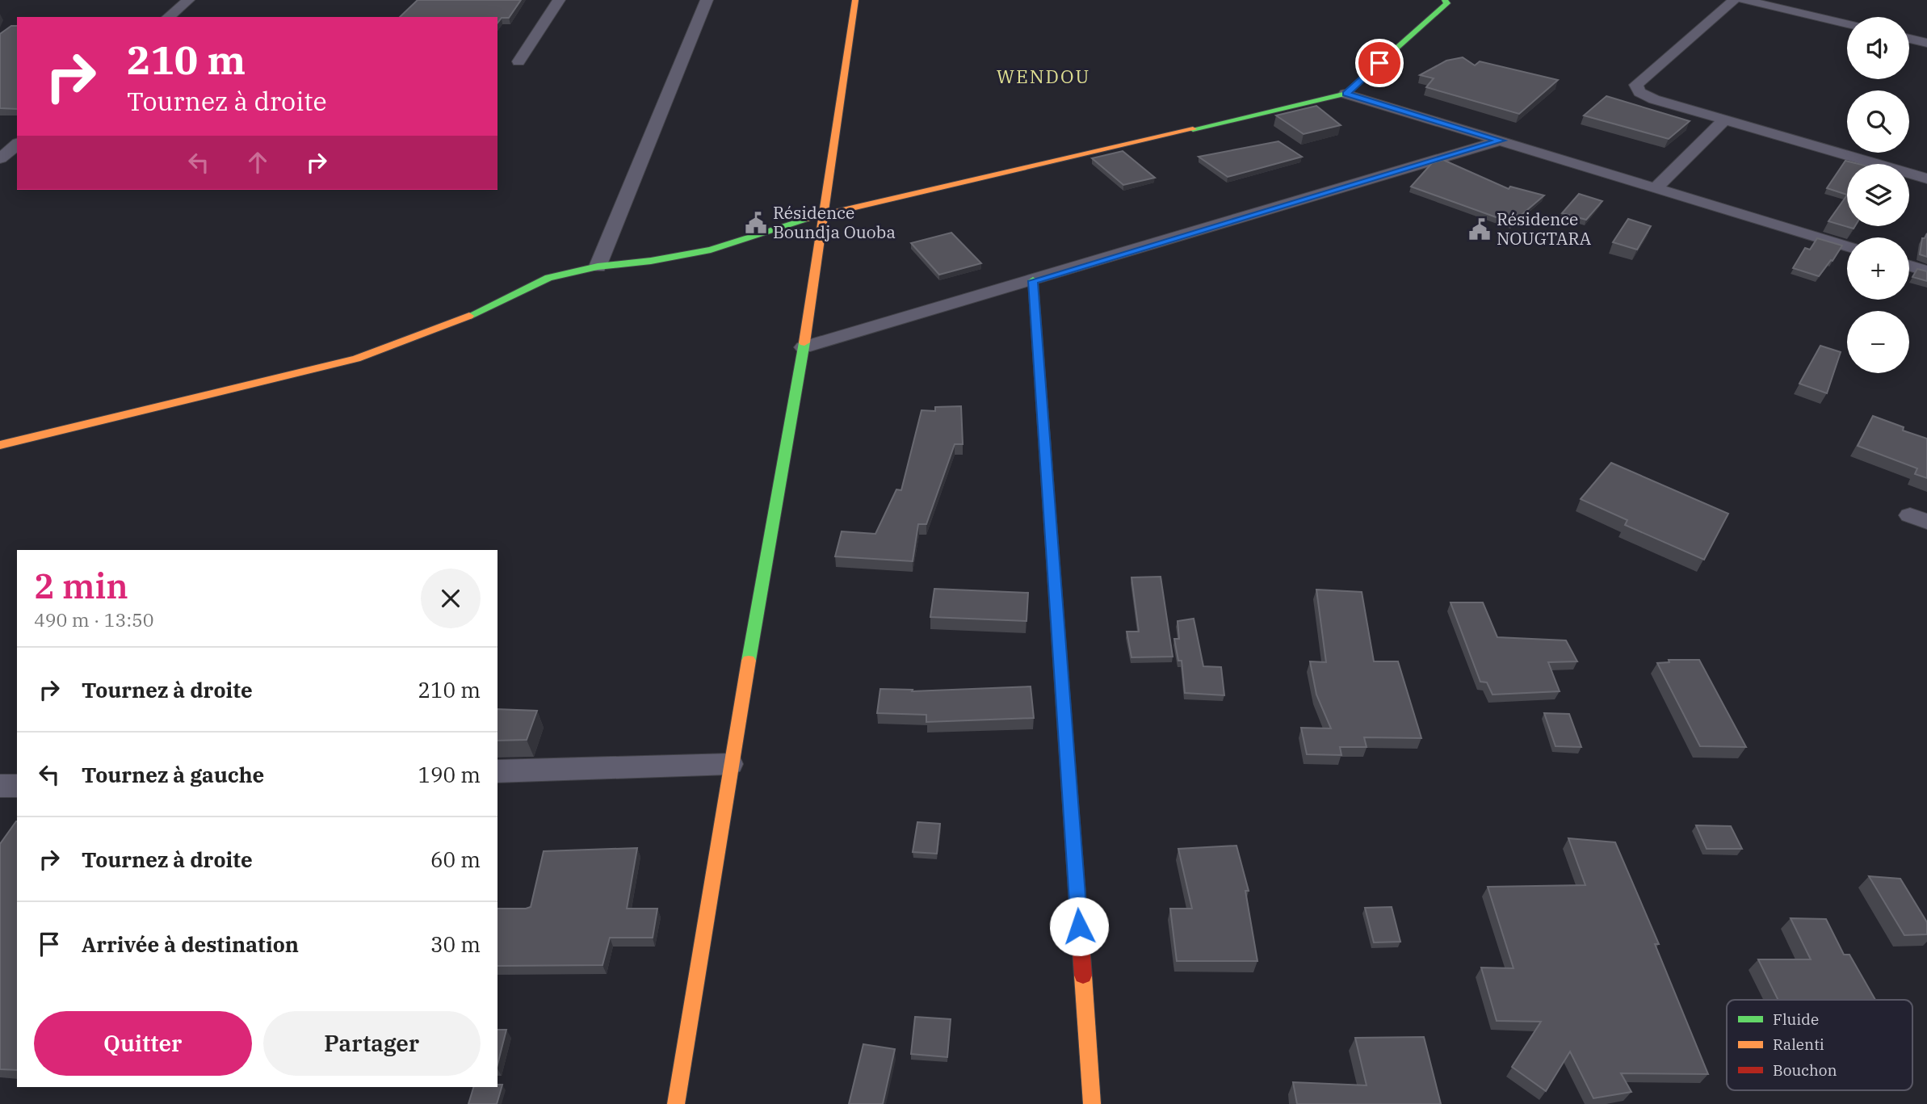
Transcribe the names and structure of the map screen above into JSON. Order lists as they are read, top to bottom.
{
  "districts": ["WENDOU"],
  "places": {
    "public building": ["Résidence Boundja Ouoba", "Résidence NOUGTARA"]
  },
  "legend": ["Fluide", "Ralenti", "Bouchon"],
  "page": {
    "map_buttons": ["+", "−"],
    "turn": ["210 m", "Tournez à droite"],
    "heading": ["2 min", "490 m · 13:50"],
    "list": [
      {
        "name": "Tournez à droite",
        "value": "210 m"
      },
      {
        "name": "Tournez à gauche",
        "value": "190 m"
      },
      {
        "name": "Tournez à droite",
        "value": "60 m"
      },
      {
        "name": "Arrivée à destination",
        "value": "30 m"
      }
    ],
    "buttons": ["Quitter", "Partager"]
  }
}
